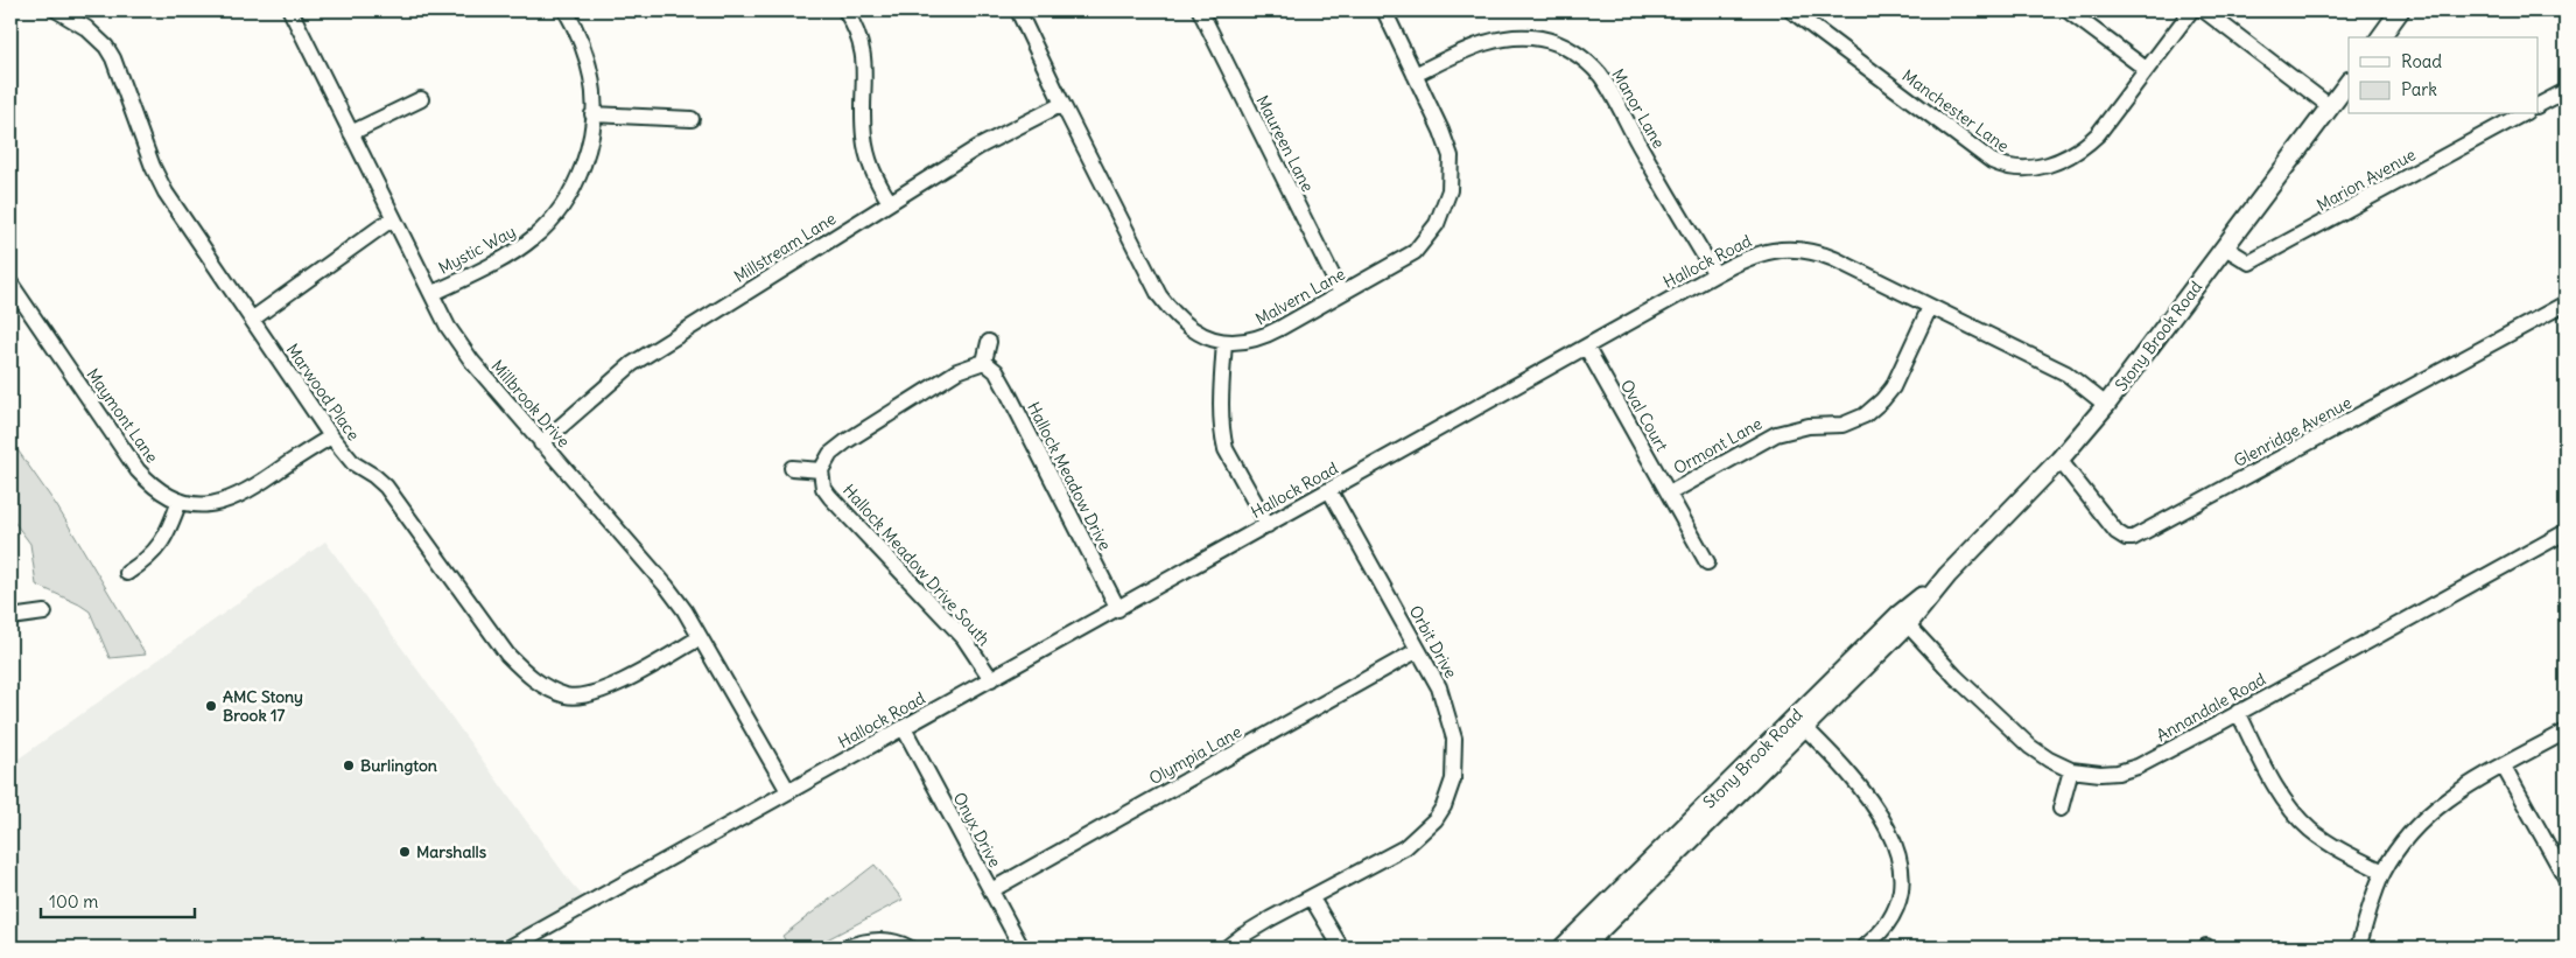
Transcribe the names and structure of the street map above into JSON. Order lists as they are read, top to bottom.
{
  "streets": {
    "main road": ["Stony Brook Road"],
    "street": [
      "Manor Lane",
      "Manchester Lane",
      "Maureen Lane",
      "Marion Avenue",
      "Millstream Lane",
      "Mystic Way",
      "Hallock Road",
      "Malvern Lane",
      "Marwood Place",
      "Millbrook Drive",
      "Maymont Lane",
      "Oval Court",
      "Glenridge Avenue",
      "Ormont Lane",
      "Hallock Meadow Drive",
      "Hallock Meadow Drive South",
      "Orbit Drive",
      "Annandale Road",
      "Olympia Lane",
      "Onyx Drive"
    ]
  },
  "crossings": [
    ["Manor Lane", "Hallock Road"],
    ["Manor Lane", "Malvern Lane"],
    ["Maureen Lane", "Malvern Lane"],
    ["Marion Avenue", "Stony Brook Road"],
    ["Millstream Lane", "Malvern Lane"],
    ["Millstream Lane", "Millbrook Drive"],
    ["Mystic Way", "Millbrook Drive"],
    ["Hallock Road", "Stony Brook Road"],
    ["Hallock Road", "Millbrook Drive"],
    ["Hallock Road", "Oval Court"],
    ["Hallock Road", "Ormont Lane"],
    ["Hallock Road", "Hallock Meadow Drive"],
    ["Hallock Road", "Hallock Meadow Drive South"],
    ["Hallock Road", "Orbit Drive"],
    ["Hallock Road", "Onyx Drive"],
    ["Stony Brook Road", "Glenridge Avenue"],
    ["Stony Brook Road", "Annandale Road"],
    ["Marwood Place", "Millbrook Drive"],
    ["Marwood Place", "Maymont Lane"],
    ["Oval Court", "Ormont Lane"],
    ["Orbit Drive", "Olympia Lane"],
    ["Olympia Lane", "Onyx Drive"]
  ],
  "places": ["AMC Stony Brook 17", "Burlington", "Marshalls"],
  "legend": ["Road", "Park"],
  "scale_bar": "100 m"
}
